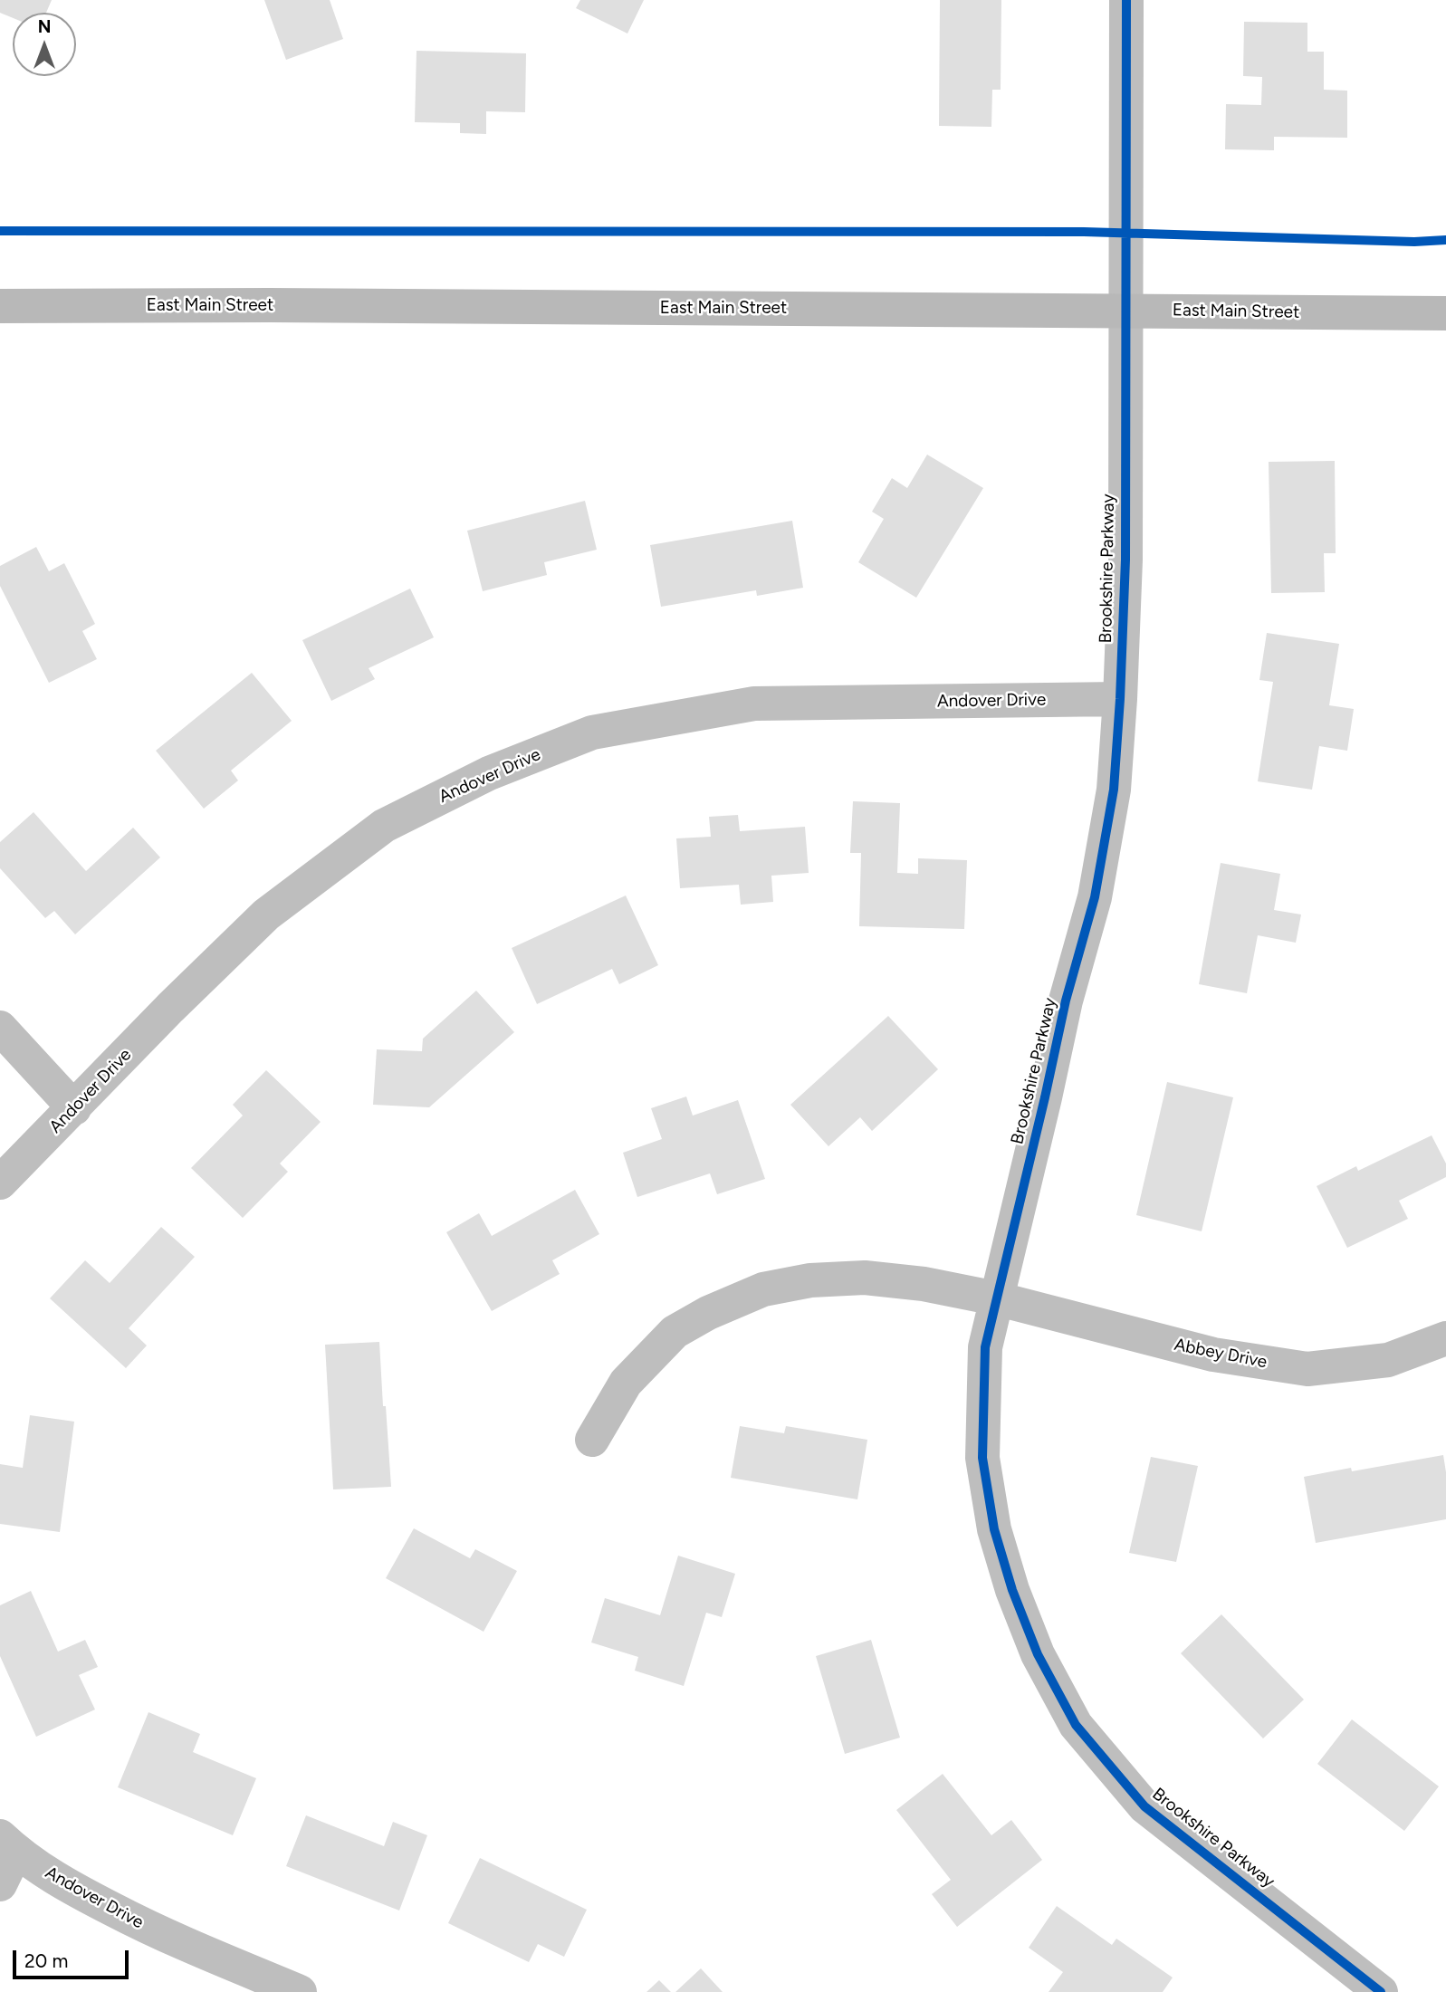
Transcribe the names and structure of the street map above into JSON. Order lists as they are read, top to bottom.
{
  "streets": {
    "main road": ["East Main Street"],
    "street": ["Brookshire Parkway", "Andover Drive", "Abbey Drive"]
  },
  "crossings": [
    ["East Main Street", "Brookshire Parkway"],
    ["Brookshire Parkway", "Andover Drive"],
    ["Brookshire Parkway", "Abbey Drive"]
  ],
  "scale_bar": "20 m",
  "north": "top"
}
